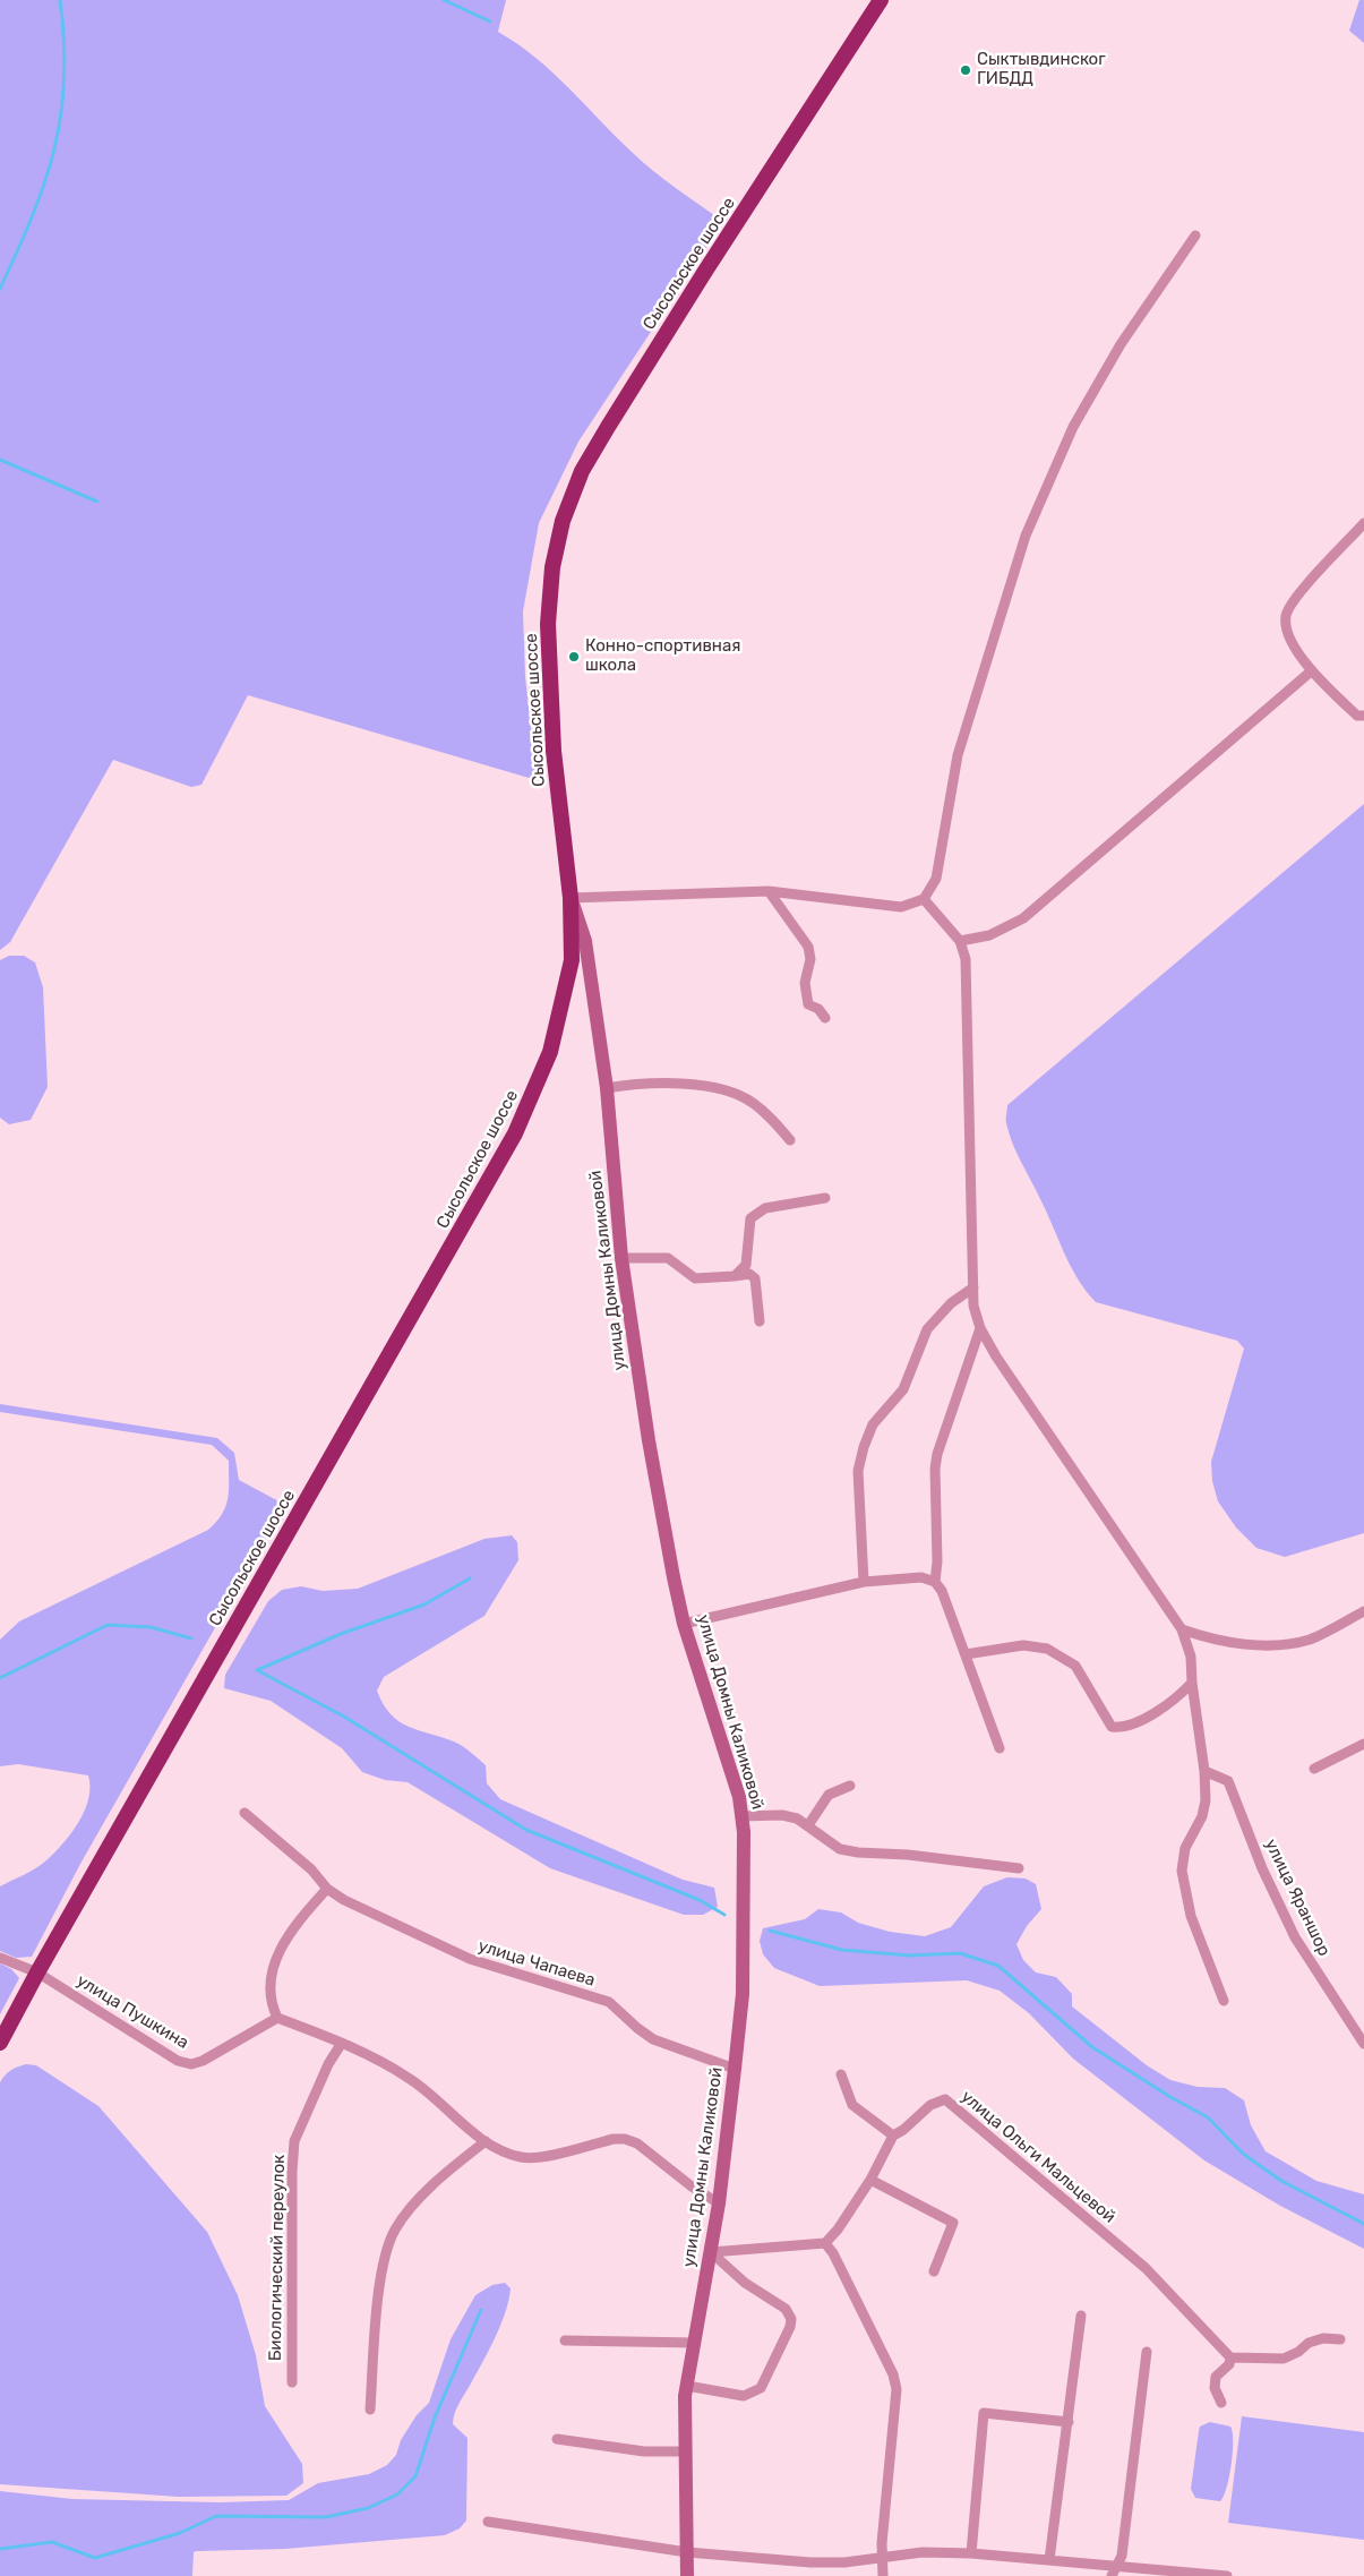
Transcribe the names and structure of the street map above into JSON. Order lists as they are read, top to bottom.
{
  "streets": {
    "highway": ["Сысольское шоссе"],
    "main road": ["улица Домны Каликовой"],
    "street": [
      "улица Яраншор",
      "улица Чапаева",
      "улица Пушкина",
      "улица Ольги Мальцевой",
      "Биологический переулок"
    ]
  },
  "crossings": [
    ["Сысольское шоссе", "улица Домны Каликовой"],
    ["Сысольское шоссе", "улица Пушкина"],
    ["улица Домны Каликовой", "улица Чапаева"]
  ],
  "places": ["Сыктывдинског ГИБДД", "Конно-спортивная школа"]
}
